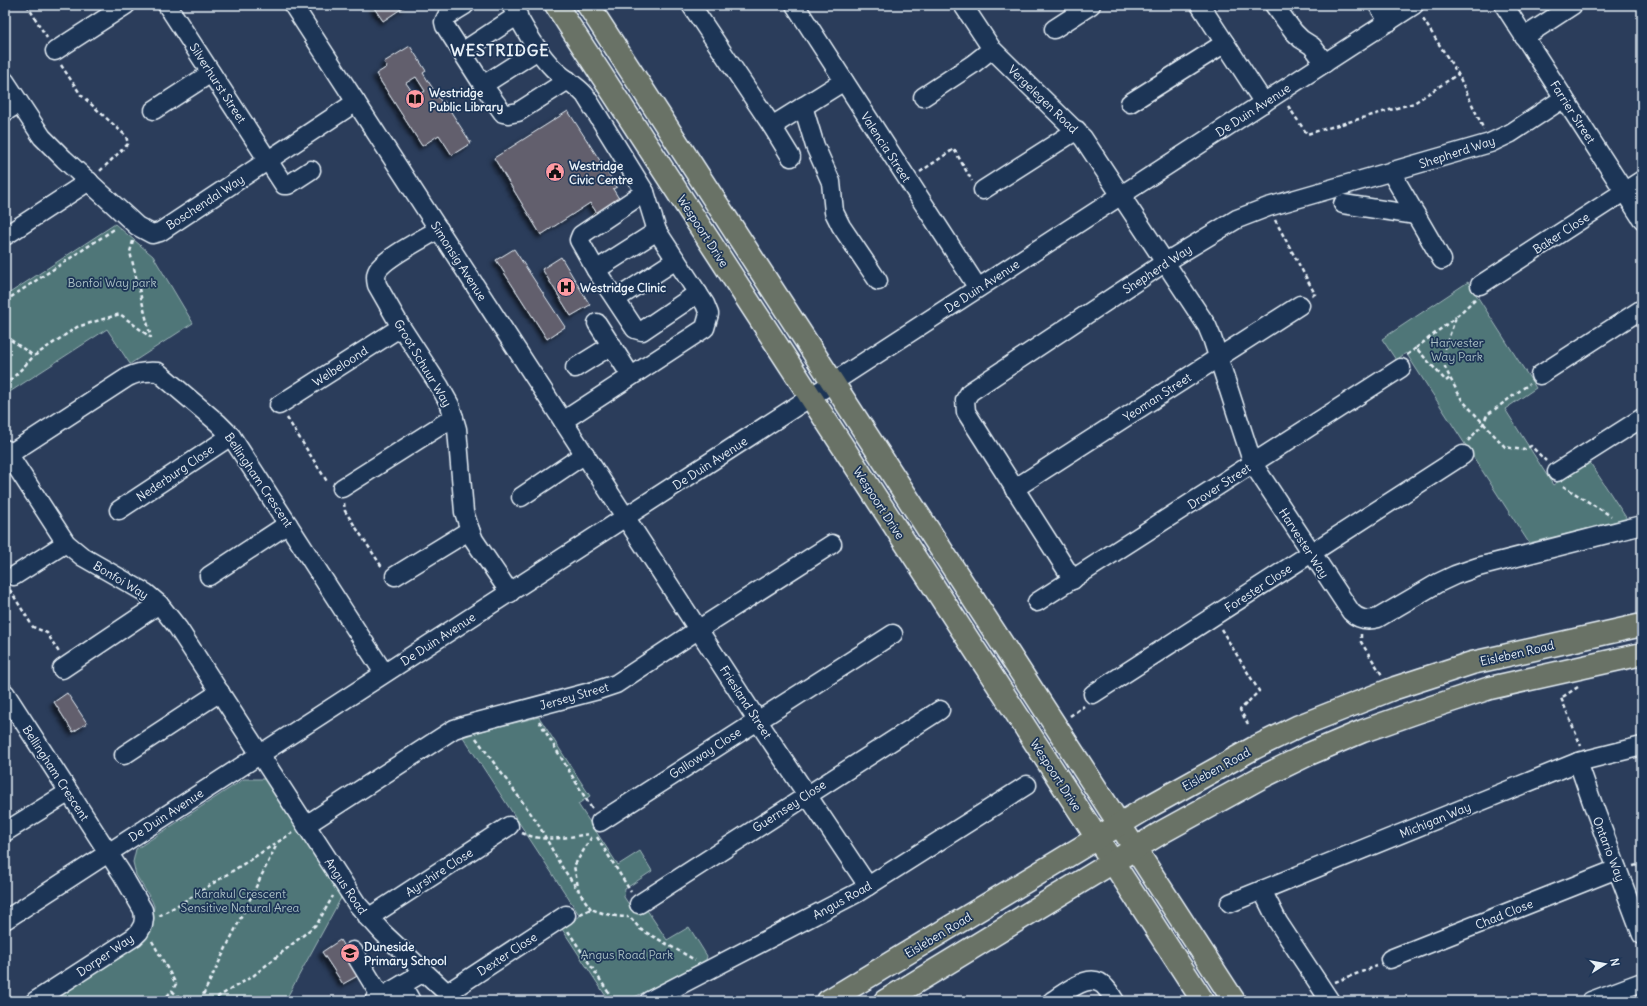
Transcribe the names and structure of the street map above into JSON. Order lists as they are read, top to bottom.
{
  "streets": {
    "main road": ["Wespoort Drive", "Eisleben Road"],
    "street": [
      "Silverhurst Street",
      "Vergelegen Road",
      "De Duin Avenue",
      "Farrier Street",
      "Valencia Street",
      "Shepherd Way",
      "Boschendal Way",
      "Baker Close",
      "Simonsig Avenue",
      "Groot Schuur Way",
      "Welbeloond",
      "Yeoman Street",
      "Nederburg Close",
      "Bellingham Crescent",
      "Drover Street",
      "Harvester Way",
      "Bonfoi Way",
      "Forester Close",
      "Jersey Street",
      "Friesland Street",
      "Galloway Close",
      "Guernsey Close",
      "Michigan Way",
      "Ontario Way",
      "Ayrshire Close",
      "Angus Road",
      "Chad Close",
      "Dexter Close",
      "Dorper Way"
    ]
  },
  "crossings": [
    ["Silverhurst Street", "Boschendal Way"],
    ["Vergelegen Road", "De Duin Avenue"],
    ["Vergelegen Road", "Harvester Way"],
    ["De Duin Avenue", "Valencia Street"],
    ["De Duin Avenue", "Wespoort Drive"],
    ["De Duin Avenue", "Simonsig Avenue"],
    ["De Duin Avenue", "Groot Schuur Way"],
    ["De Duin Avenue", "Bellingham Crescent"],
    ["De Duin Avenue", "Harvester Way"],
    ["De Duin Avenue", "Bonfoi Way"],
    ["De Duin Avenue", "Friesland Street"],
    ["De Duin Avenue", "Angus Road"],
    ["De Duin Avenue", "Dorper Way"],
    ["Farrier Street", "Shepherd Way"],
    ["Farrier Street", "Baker Close"],
    ["Shepherd Way", "Yeoman Street"],
    ["Shepherd Way", "Drover Street"],
    ["Shepherd Way", "Harvester Way"],
    ["Boschendal Way", "Simonsig Avenue"],
    ["Wespoort Drive", "Eisleben Road"],
    ["Simonsig Avenue", "Groot Schuur Way"],
    ["Simonsig Avenue", "Friesland Street"],
    ["Groot Schuur Way", "Welbeloond"],
    ["Yeoman Street", "Harvester Way"],
    ["Nederburg Close", "Bellingham Crescent"],
    ["Bellingham Crescent", "Bonfoi Way"],
    ["Bellingham Crescent", "Dorper Way"],
    ["Drover Street", "Harvester Way"],
    ["Harvester Way", "Forester Close"],
    ["Bonfoi Way", "Angus Road"],
    ["Jersey Street", "Friesland Street"],
    ["Jersey Street", "Angus Road"],
    ["Friesland Street", "Galloway Close"],
    ["Friesland Street", "Guernsey Close"],
    ["Friesland Street", "Angus Road"],
    ["Michigan Way", "Ontario Way"],
    ["Ontario Way", "Chad Close"],
    ["Ayrshire Close", "Angus Road"],
    ["Angus Road", "Dexter Close"]
  ],
  "districts": ["WESTRIDGE"],
  "parks": [
    "Bonfoi Way park",
    "Harvester Way Park",
    "Karakul Crescent Sensitive Natural Area",
    "Angus Road Park"
  ],
  "places": {
    "library": ["Westridge Public Library"],
    "public building": ["Westridge Civic Centre"],
    "hospital": ["Westridge Clinic"],
    "school or university": ["Duneside Primary School"]
  },
  "north": "right"
}
